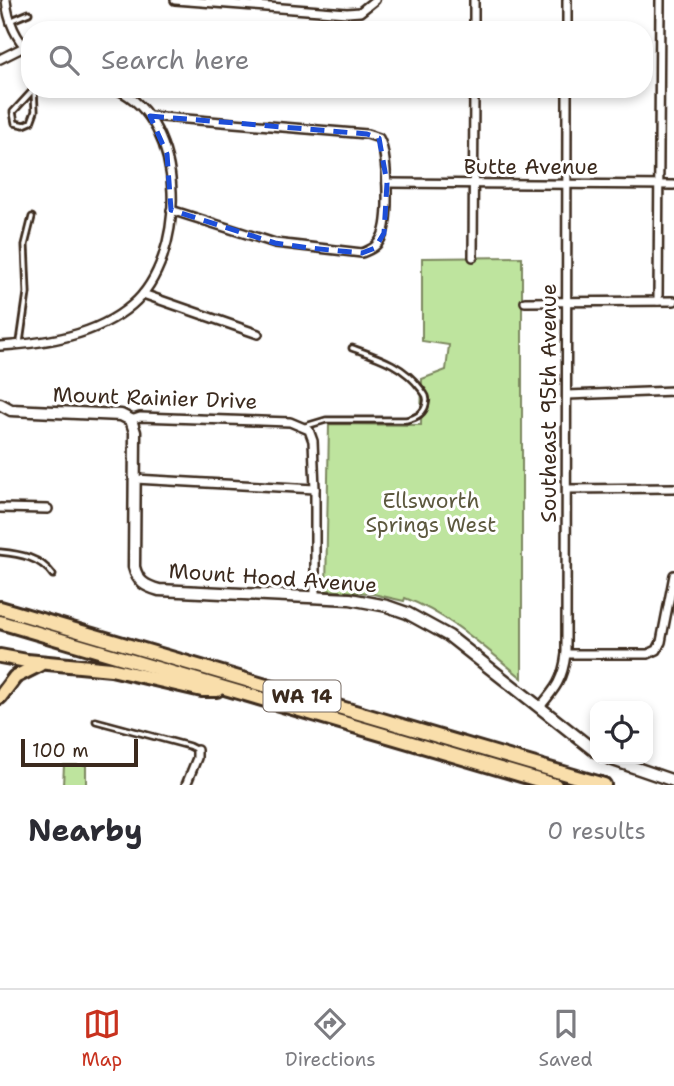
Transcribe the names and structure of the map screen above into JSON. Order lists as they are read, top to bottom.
{
  "streets": {
    "highway": ["WA 14"],
    "street": [
      "Butte Avenue",
      "Mount Rainier Drive",
      "Southeast 95th Avenue",
      "Mount Hood Avenue"
    ]
  },
  "crossings": [
    ["Butte Avenue", "Southeast 95th Avenue"],
    ["Southeast 95th Avenue", "Mount Hood Avenue"]
  ],
  "parks": ["Ellsworth Springs West"],
  "scale_bar": "100 m",
  "page": {
    "search": "Search here",
    "scale": "100 m",
    "heading": ["Nearby", "0 results"],
    "nav": ["Map", "Directions", "Saved"]
  }
}
